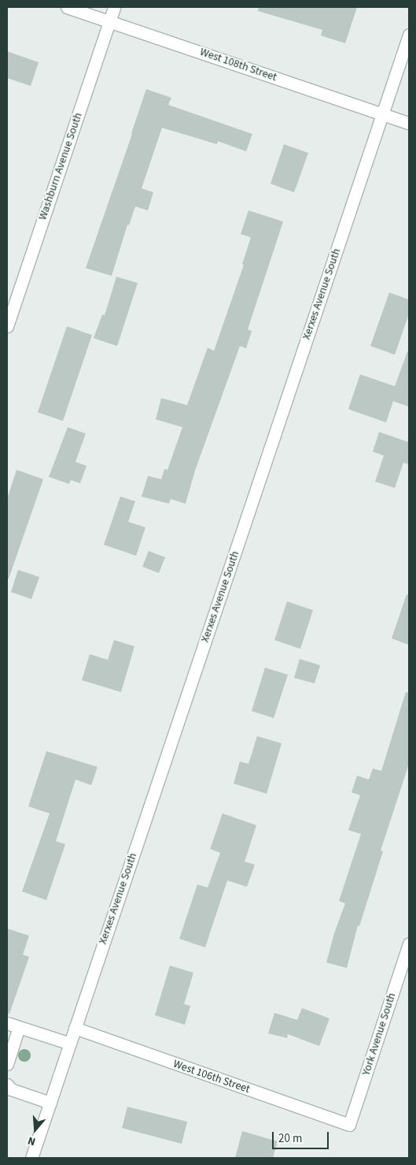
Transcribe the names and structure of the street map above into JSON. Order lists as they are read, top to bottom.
{
  "streets": {
    "street": [
      "West 108th Street",
      "Washburn Avenue South",
      "Xerxes Avenue South",
      "York Avenue South",
      "West 106th Street"
    ]
  },
  "crossings": [
    ["West 108th Street", "Washburn Avenue South"],
    ["West 108th Street", "Xerxes Avenue South"],
    ["Xerxes Avenue South", "West 106th Street"],
    ["York Avenue South", "West 106th Street"]
  ],
  "scale_bar": "20 m",
  "north": "bottom"
}
